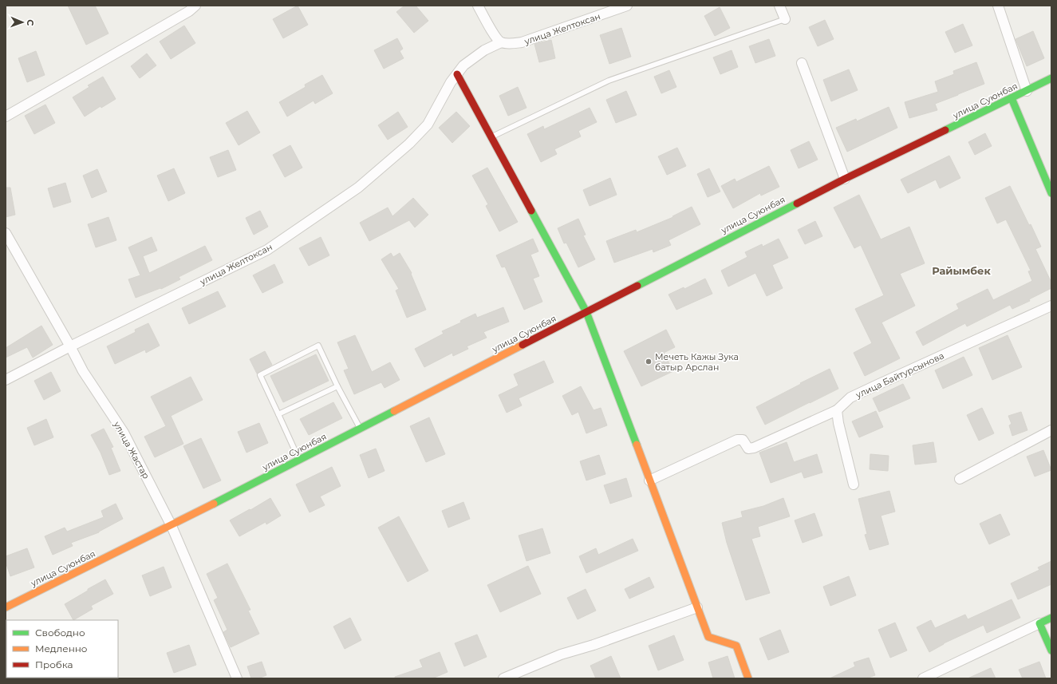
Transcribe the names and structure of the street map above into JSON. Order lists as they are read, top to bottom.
{
  "streets": {
    "main road": ["улица Суюнбая"],
    "street": ["улица Желтоксан", "улица Байтурсынова", "улица Жастар"]
  },
  "crossings": [
    ["улица Желтоксан", "улица Жастар"],
    ["улица Суюнбая", "улица Жастар"]
  ],
  "districts": ["Райымбек"],
  "places": ["Мечеть Кажы Зука батыр Арслан"],
  "legend": ["Свободно", "Медленно", "Пробка"],
  "north": "right"
}
